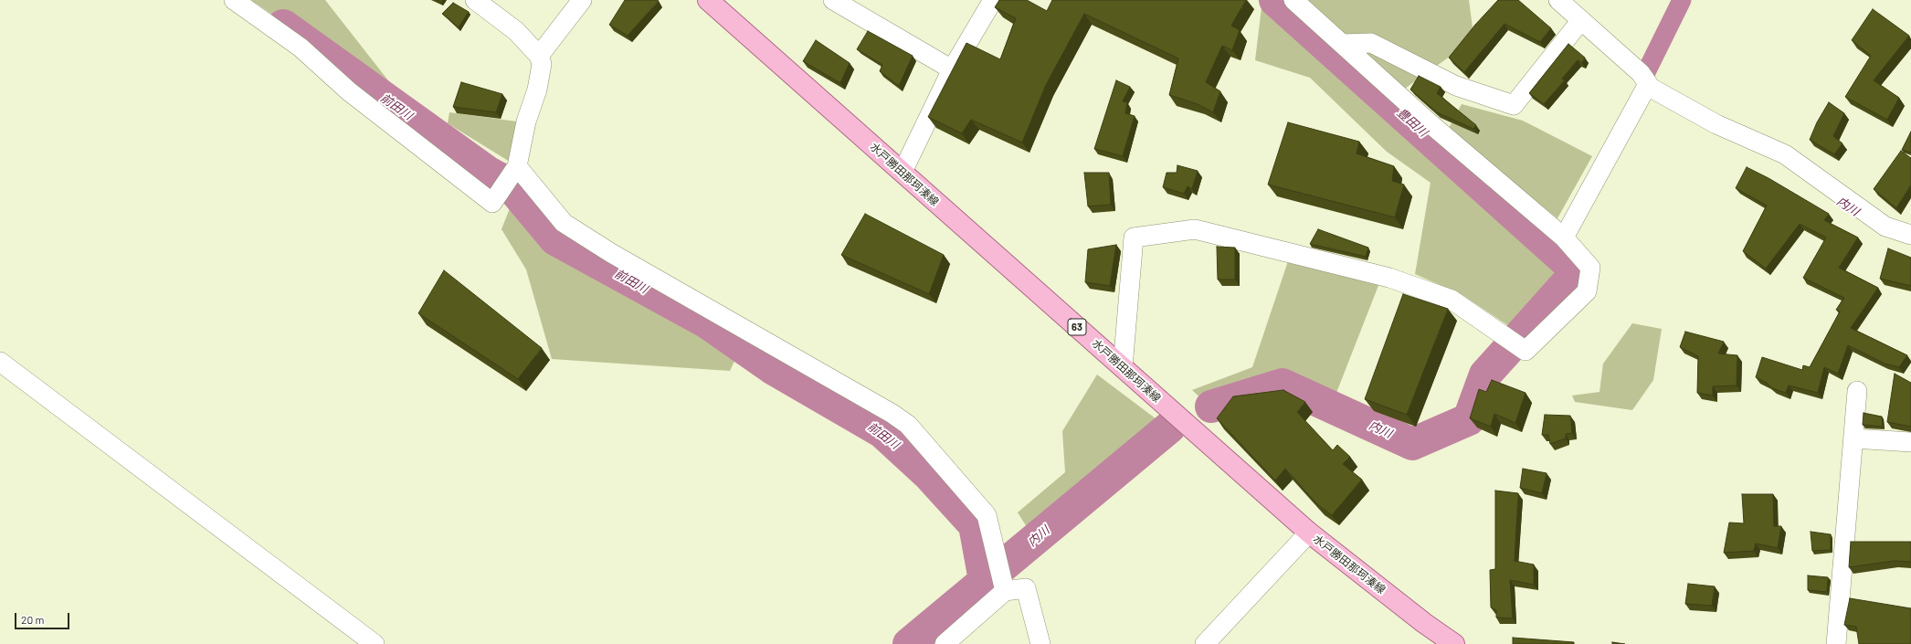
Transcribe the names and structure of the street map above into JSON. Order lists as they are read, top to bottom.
{
  "streets": {
    "main road": ["水戸勝田那珂湊線", "63"]
  },
  "water": ["前田川", "豊田川", "内川"],
  "scale_bar": "20 m"
}
